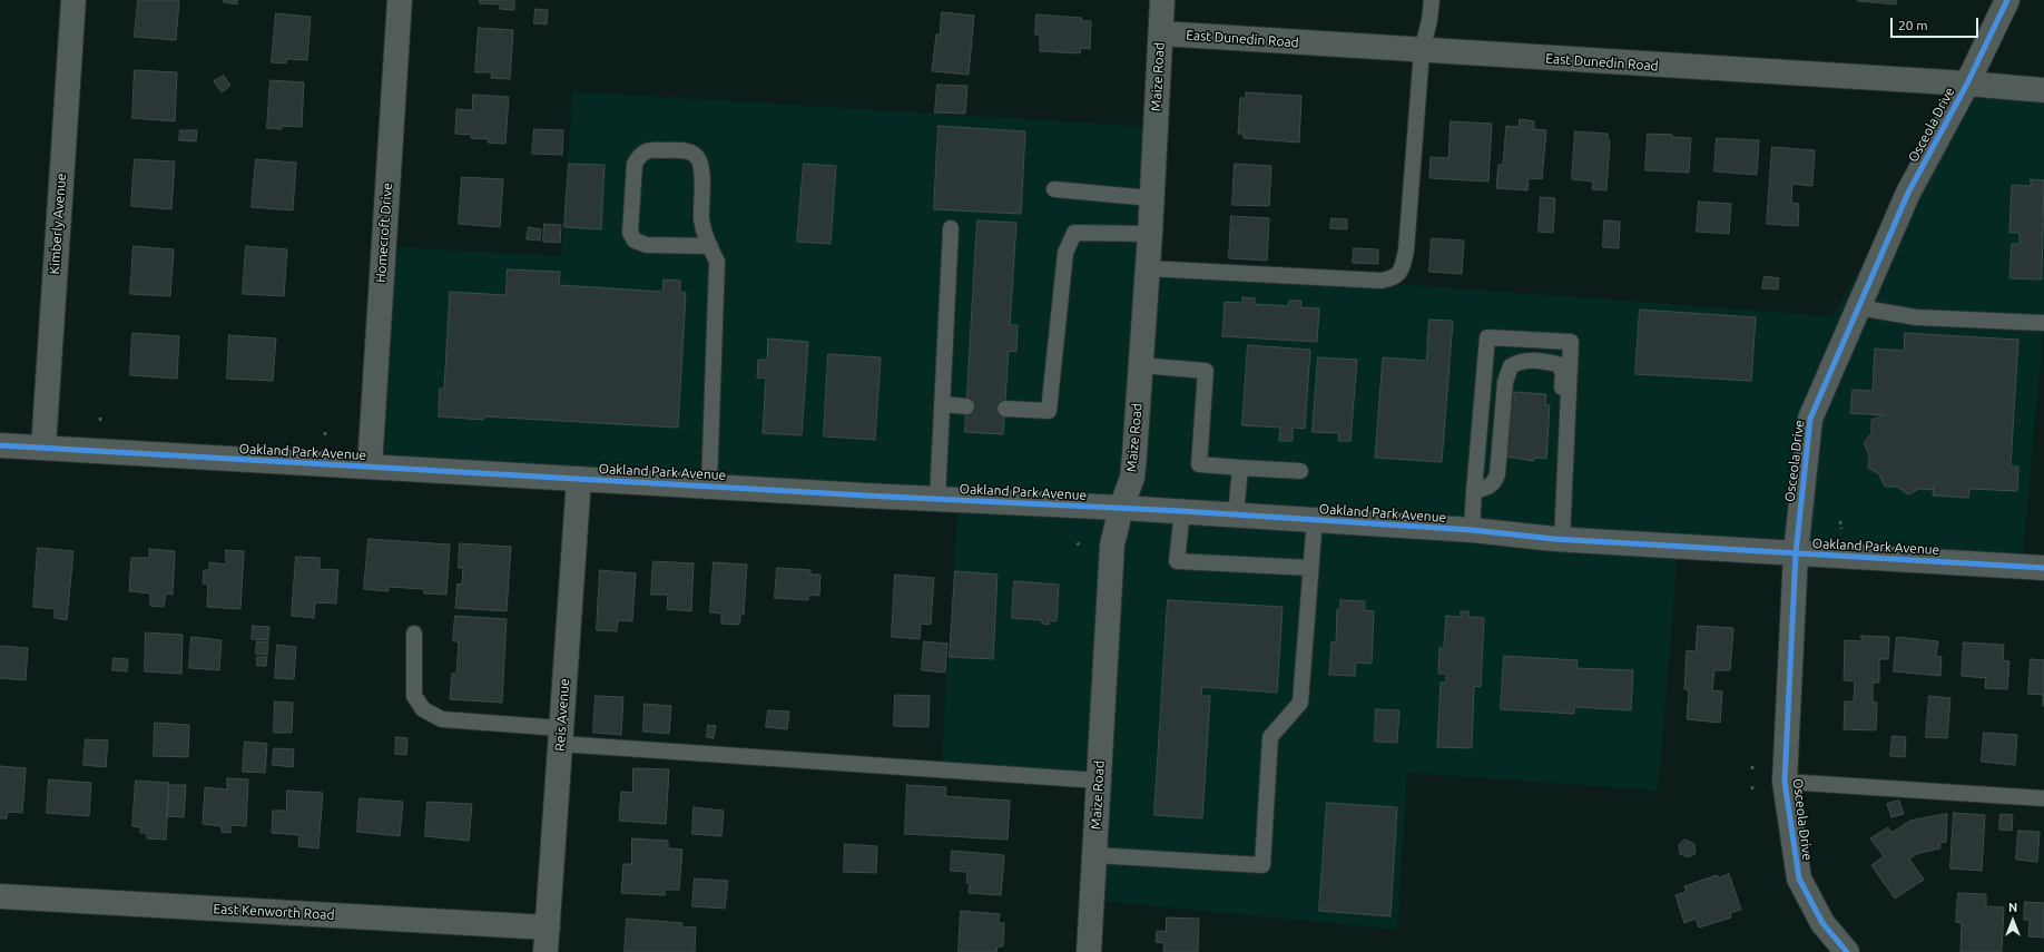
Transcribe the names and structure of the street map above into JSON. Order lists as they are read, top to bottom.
{
  "streets": {
    "street": [
      "East Dunedin Road",
      "Maize Road",
      "Osceola Drive",
      "Kimberly Avenue",
      "Homecroft Drive",
      "Oakland Park Avenue",
      "Reis Avenue",
      "East Kenworth Road"
    ]
  },
  "crossings": [
    ["East Dunedin Road", "Maize Road"],
    ["East Dunedin Road", "Osceola Drive"],
    ["Maize Road", "Oakland Park Avenue"],
    ["Osceola Drive", "Oakland Park Avenue"],
    ["Kimberly Avenue", "Oakland Park Avenue"],
    ["Homecroft Drive", "Oakland Park Avenue"],
    ["Oakland Park Avenue", "Reis Avenue"],
    ["Reis Avenue", "East Kenworth Road"]
  ],
  "scale_bar": "20 m",
  "north": "top"
}
